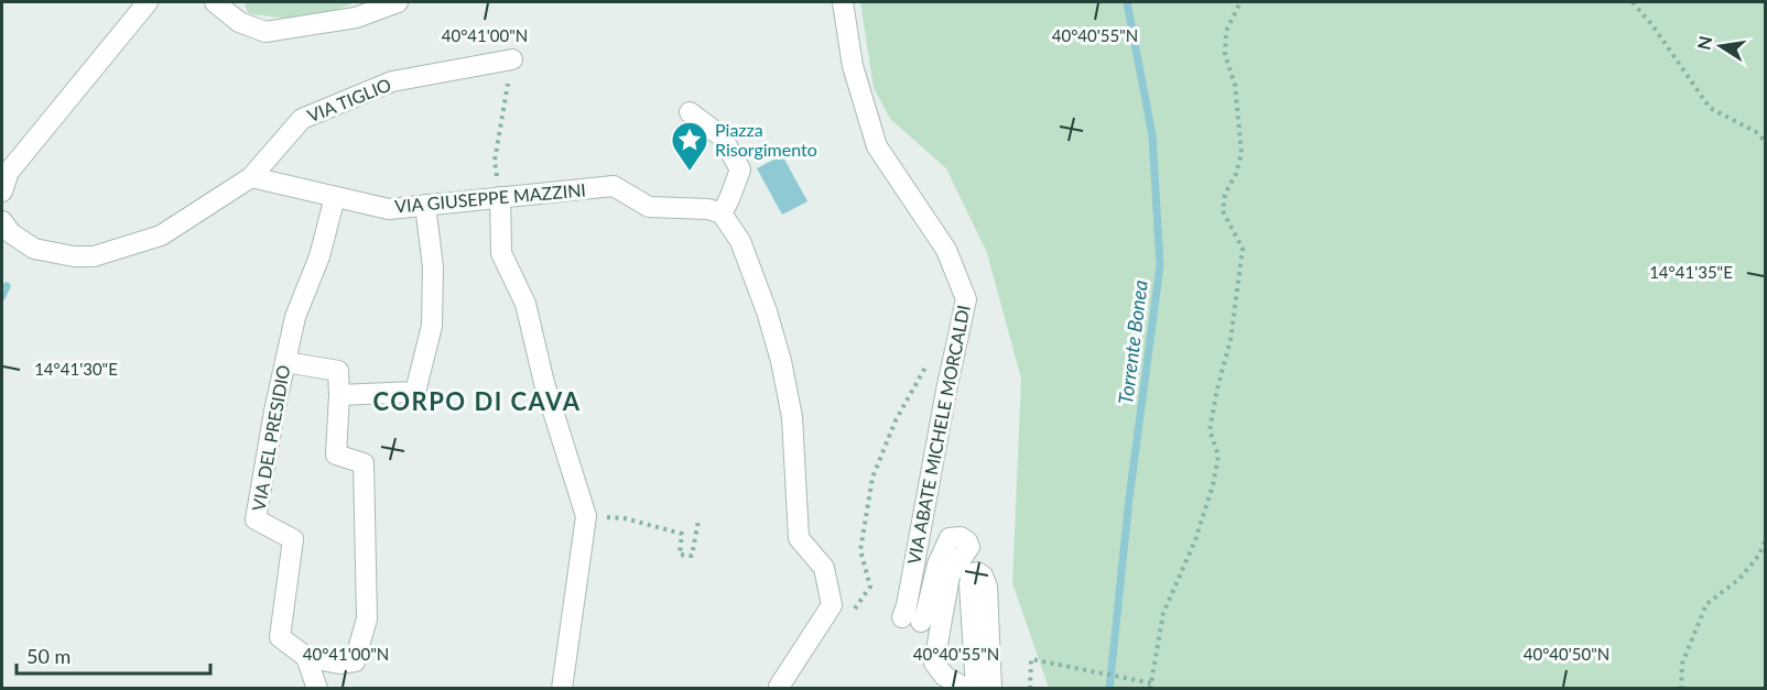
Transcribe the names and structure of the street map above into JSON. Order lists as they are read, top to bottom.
{
  "streets": {
    "street": [
      "VIA TIGLIO",
      "VIA GIUSEPPE MAZZINI",
      "VIA ABATE MICHELE MORCALDI",
      "VIA DEL PRESIDIO"
    ]
  },
  "crossings": [
    ["VIA TIGLIO", "VIA GIUSEPPE MAZZINI"],
    ["VIA GIUSEPPE MAZZINI", "VIA DEL PRESIDIO"]
  ],
  "districts": ["CORPO DI CAVA"],
  "water": ["Torrente Bonea"],
  "places": {
    "place": ["Piazza Risorgimento"]
  },
  "scale_bar": "50 m",
  "north": "left",
  "coordinates": [
    "40°41'00\"N",
    "40°40'55\"N",
    "14°41'35\"E",
    "14°41'30\"E",
    "40°40'50\"N"
  ]
}
